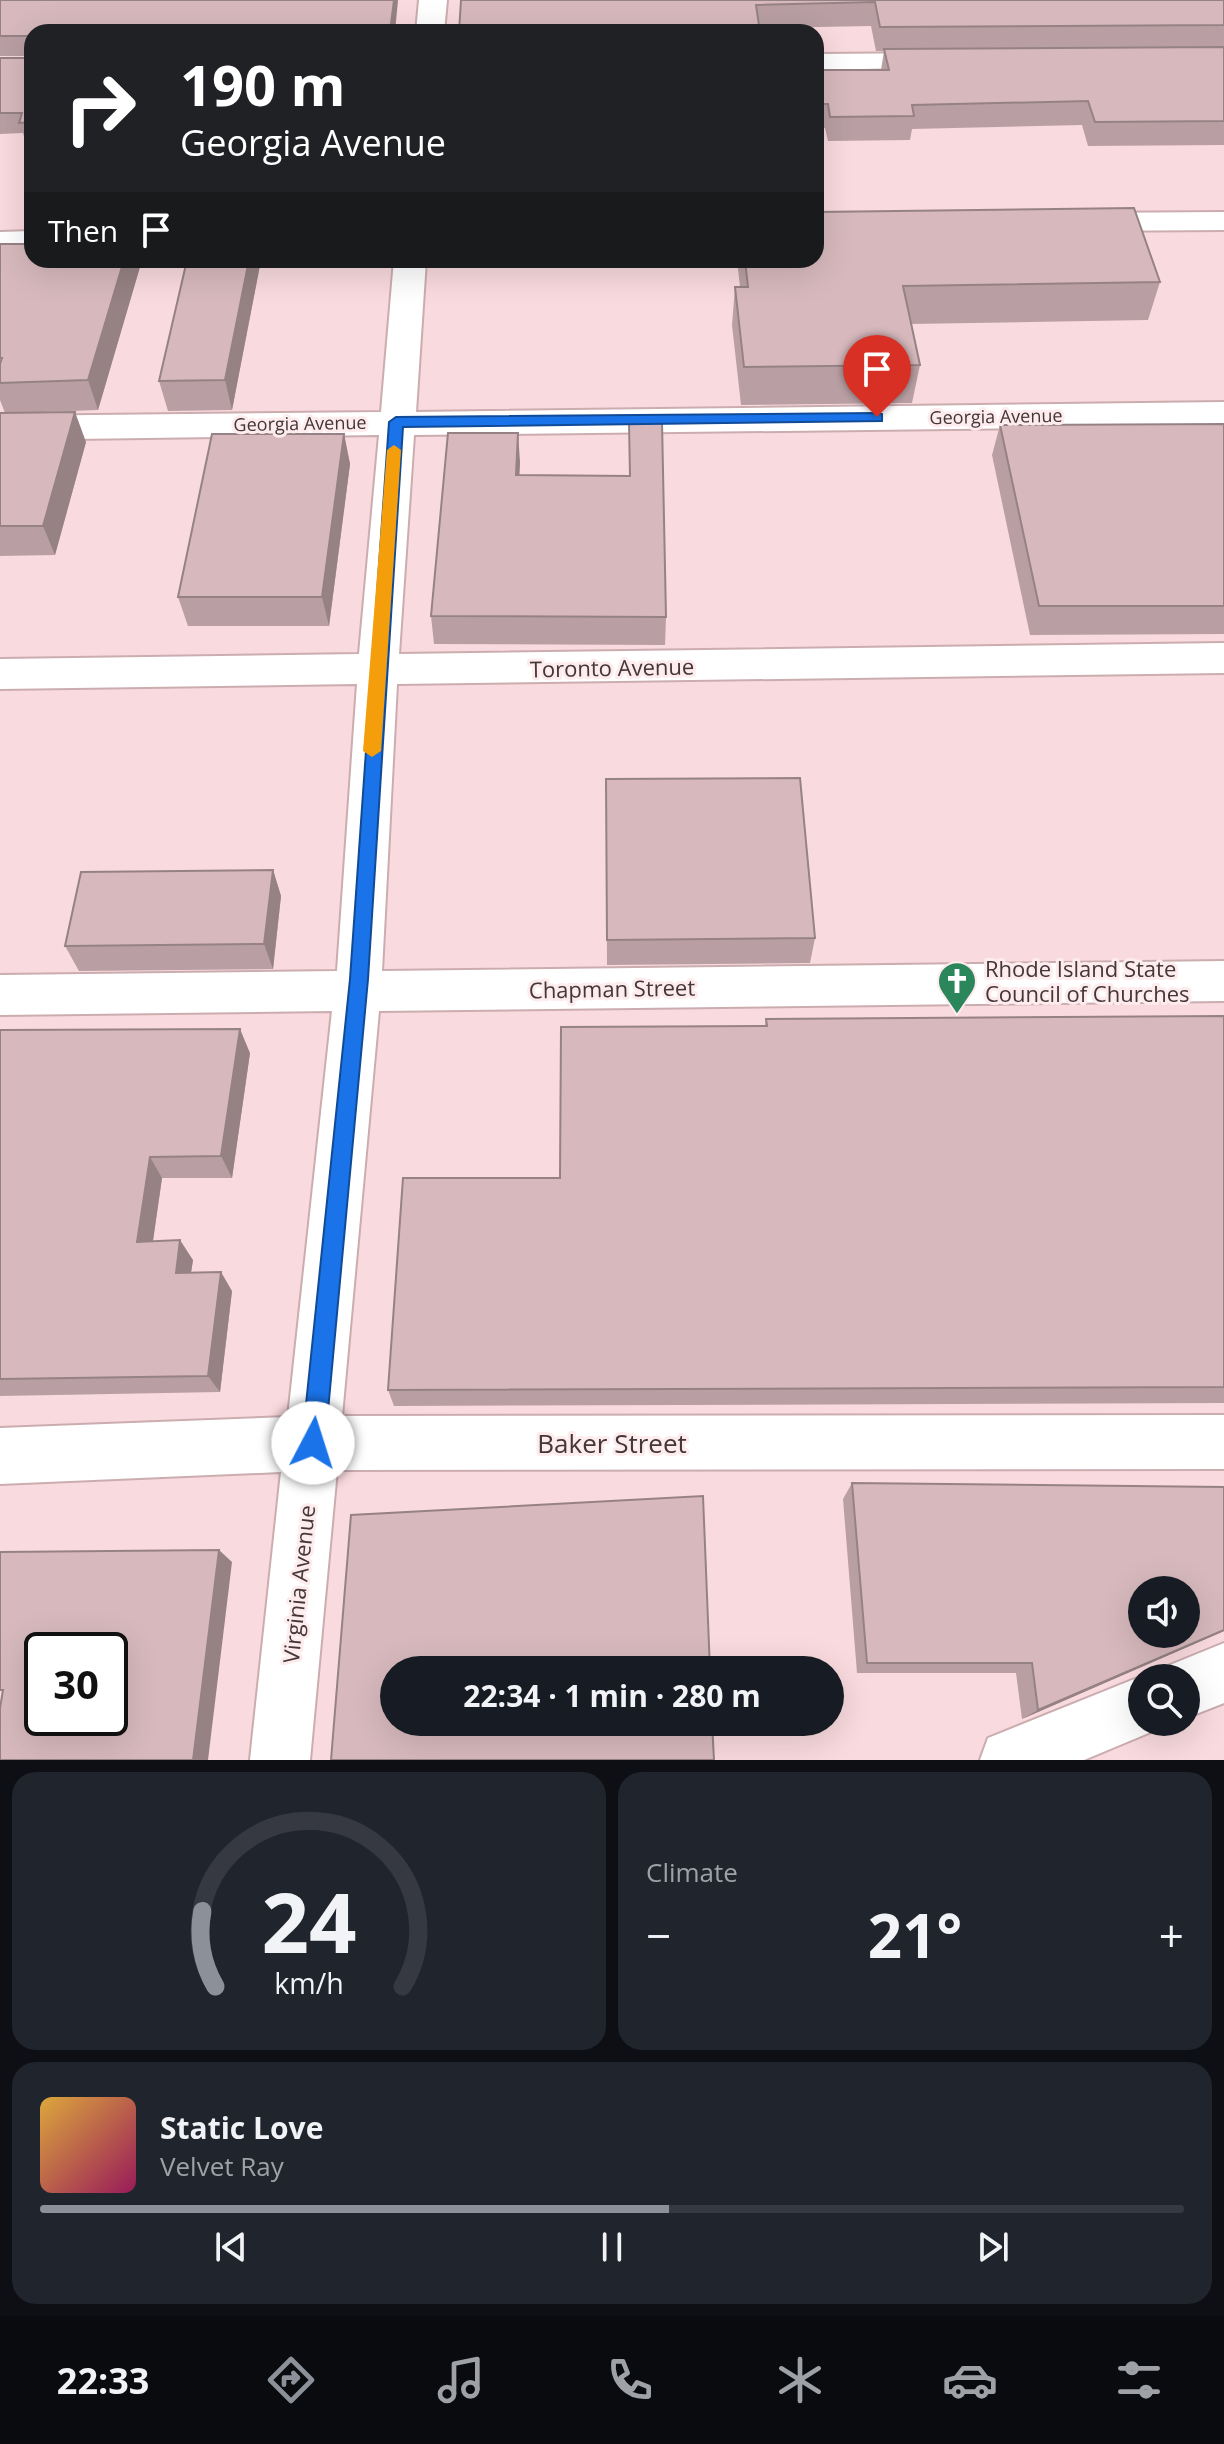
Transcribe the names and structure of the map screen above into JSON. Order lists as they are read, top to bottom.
{
  "streets": {
    "street": [
      "Georgia Avenue",
      "Toronto Avenue",
      "Chapman Street",
      "Baker Street",
      "Virginia Avenue"
    ]
  },
  "crossings": [
    ["Georgia Avenue", "Virginia Avenue"],
    ["Toronto Avenue", "Virginia Avenue"],
    ["Chapman Street", "Virginia Avenue"],
    ["Baker Street", "Virginia Avenue"]
  ],
  "places": {
    "church": ["Rhode Island State Council of Churches"]
  },
  "page": {
    "turn": ["190 m", "Georgia Avenue"],
    "then": "Then",
    "limit": "30",
    "trip": "22:34 · 1 min · 280 m",
    "tile": "Climate",
    "heat": ["−", "21°", "+"],
    "song": ["Static Love", "Velvet Ray"],
    "tabs": "22:33",
    "gauge": ["24", "km/h"]
  }
}
